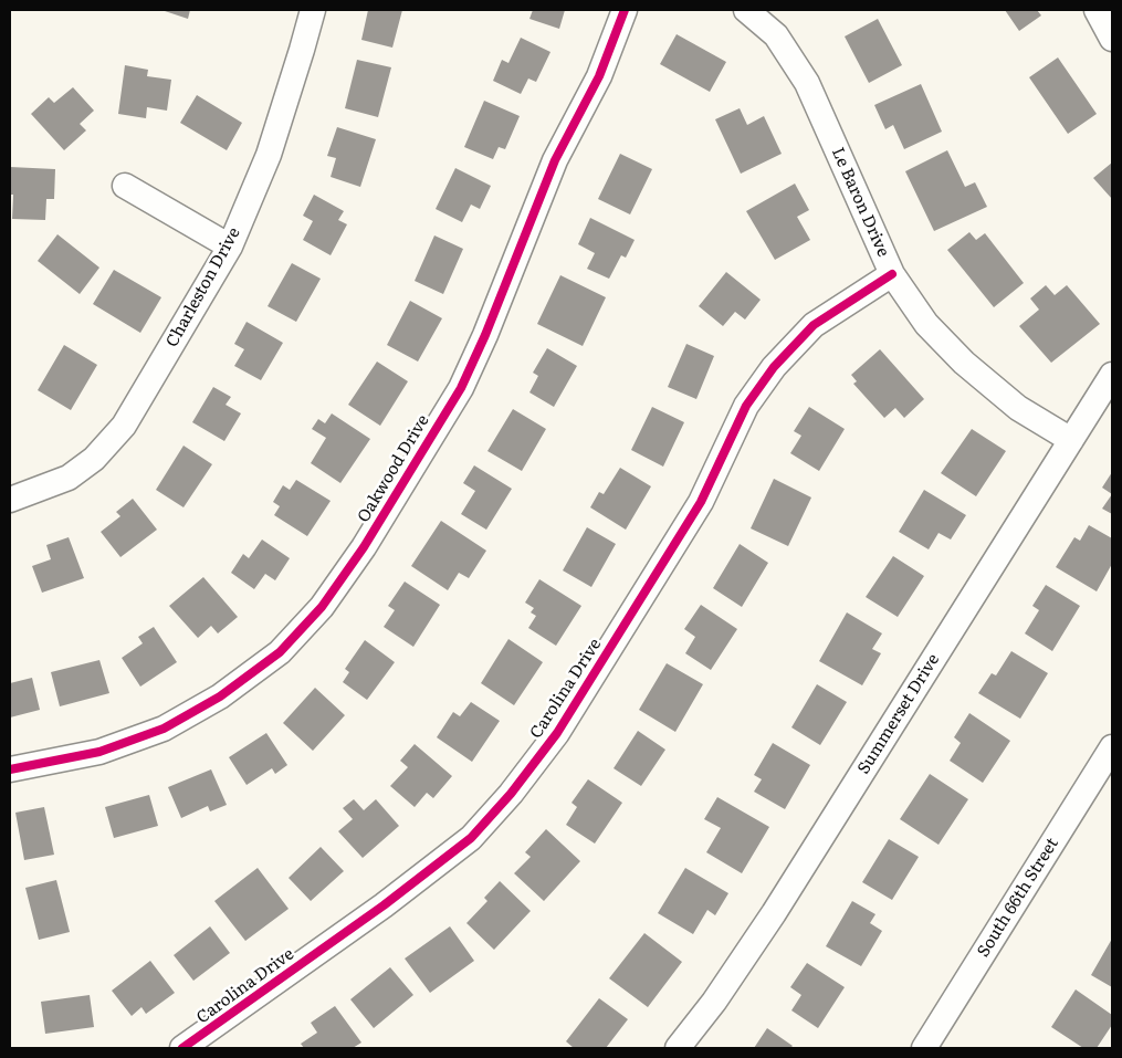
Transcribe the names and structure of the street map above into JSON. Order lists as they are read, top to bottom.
{
  "streets": {
    "street": [
      "Le Baron Drive",
      "Charleston Drive",
      "Oakwood Drive",
      "Carolina Drive",
      "Summerset Drive",
      "South 66th Street"
    ]
  },
  "crossings": [
    ["Le Baron Drive", "Carolina Drive"],
    ["Le Baron Drive", "Summerset Drive"]
  ]
}
